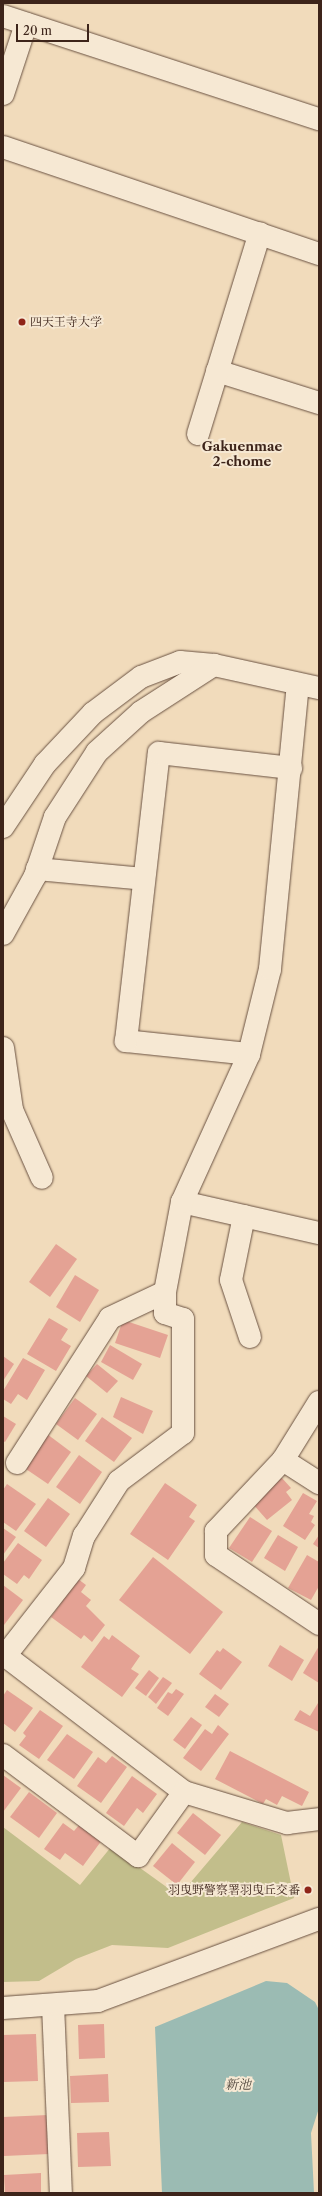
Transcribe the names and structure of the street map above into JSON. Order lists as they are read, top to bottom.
{
  "districts": ["Gakuenmae 2-chome"],
  "water": ["新池"],
  "places": ["四天王寺大学", "羽曳野警察署羽曳丘交番"],
  "scale_bar": "20 m"
}
